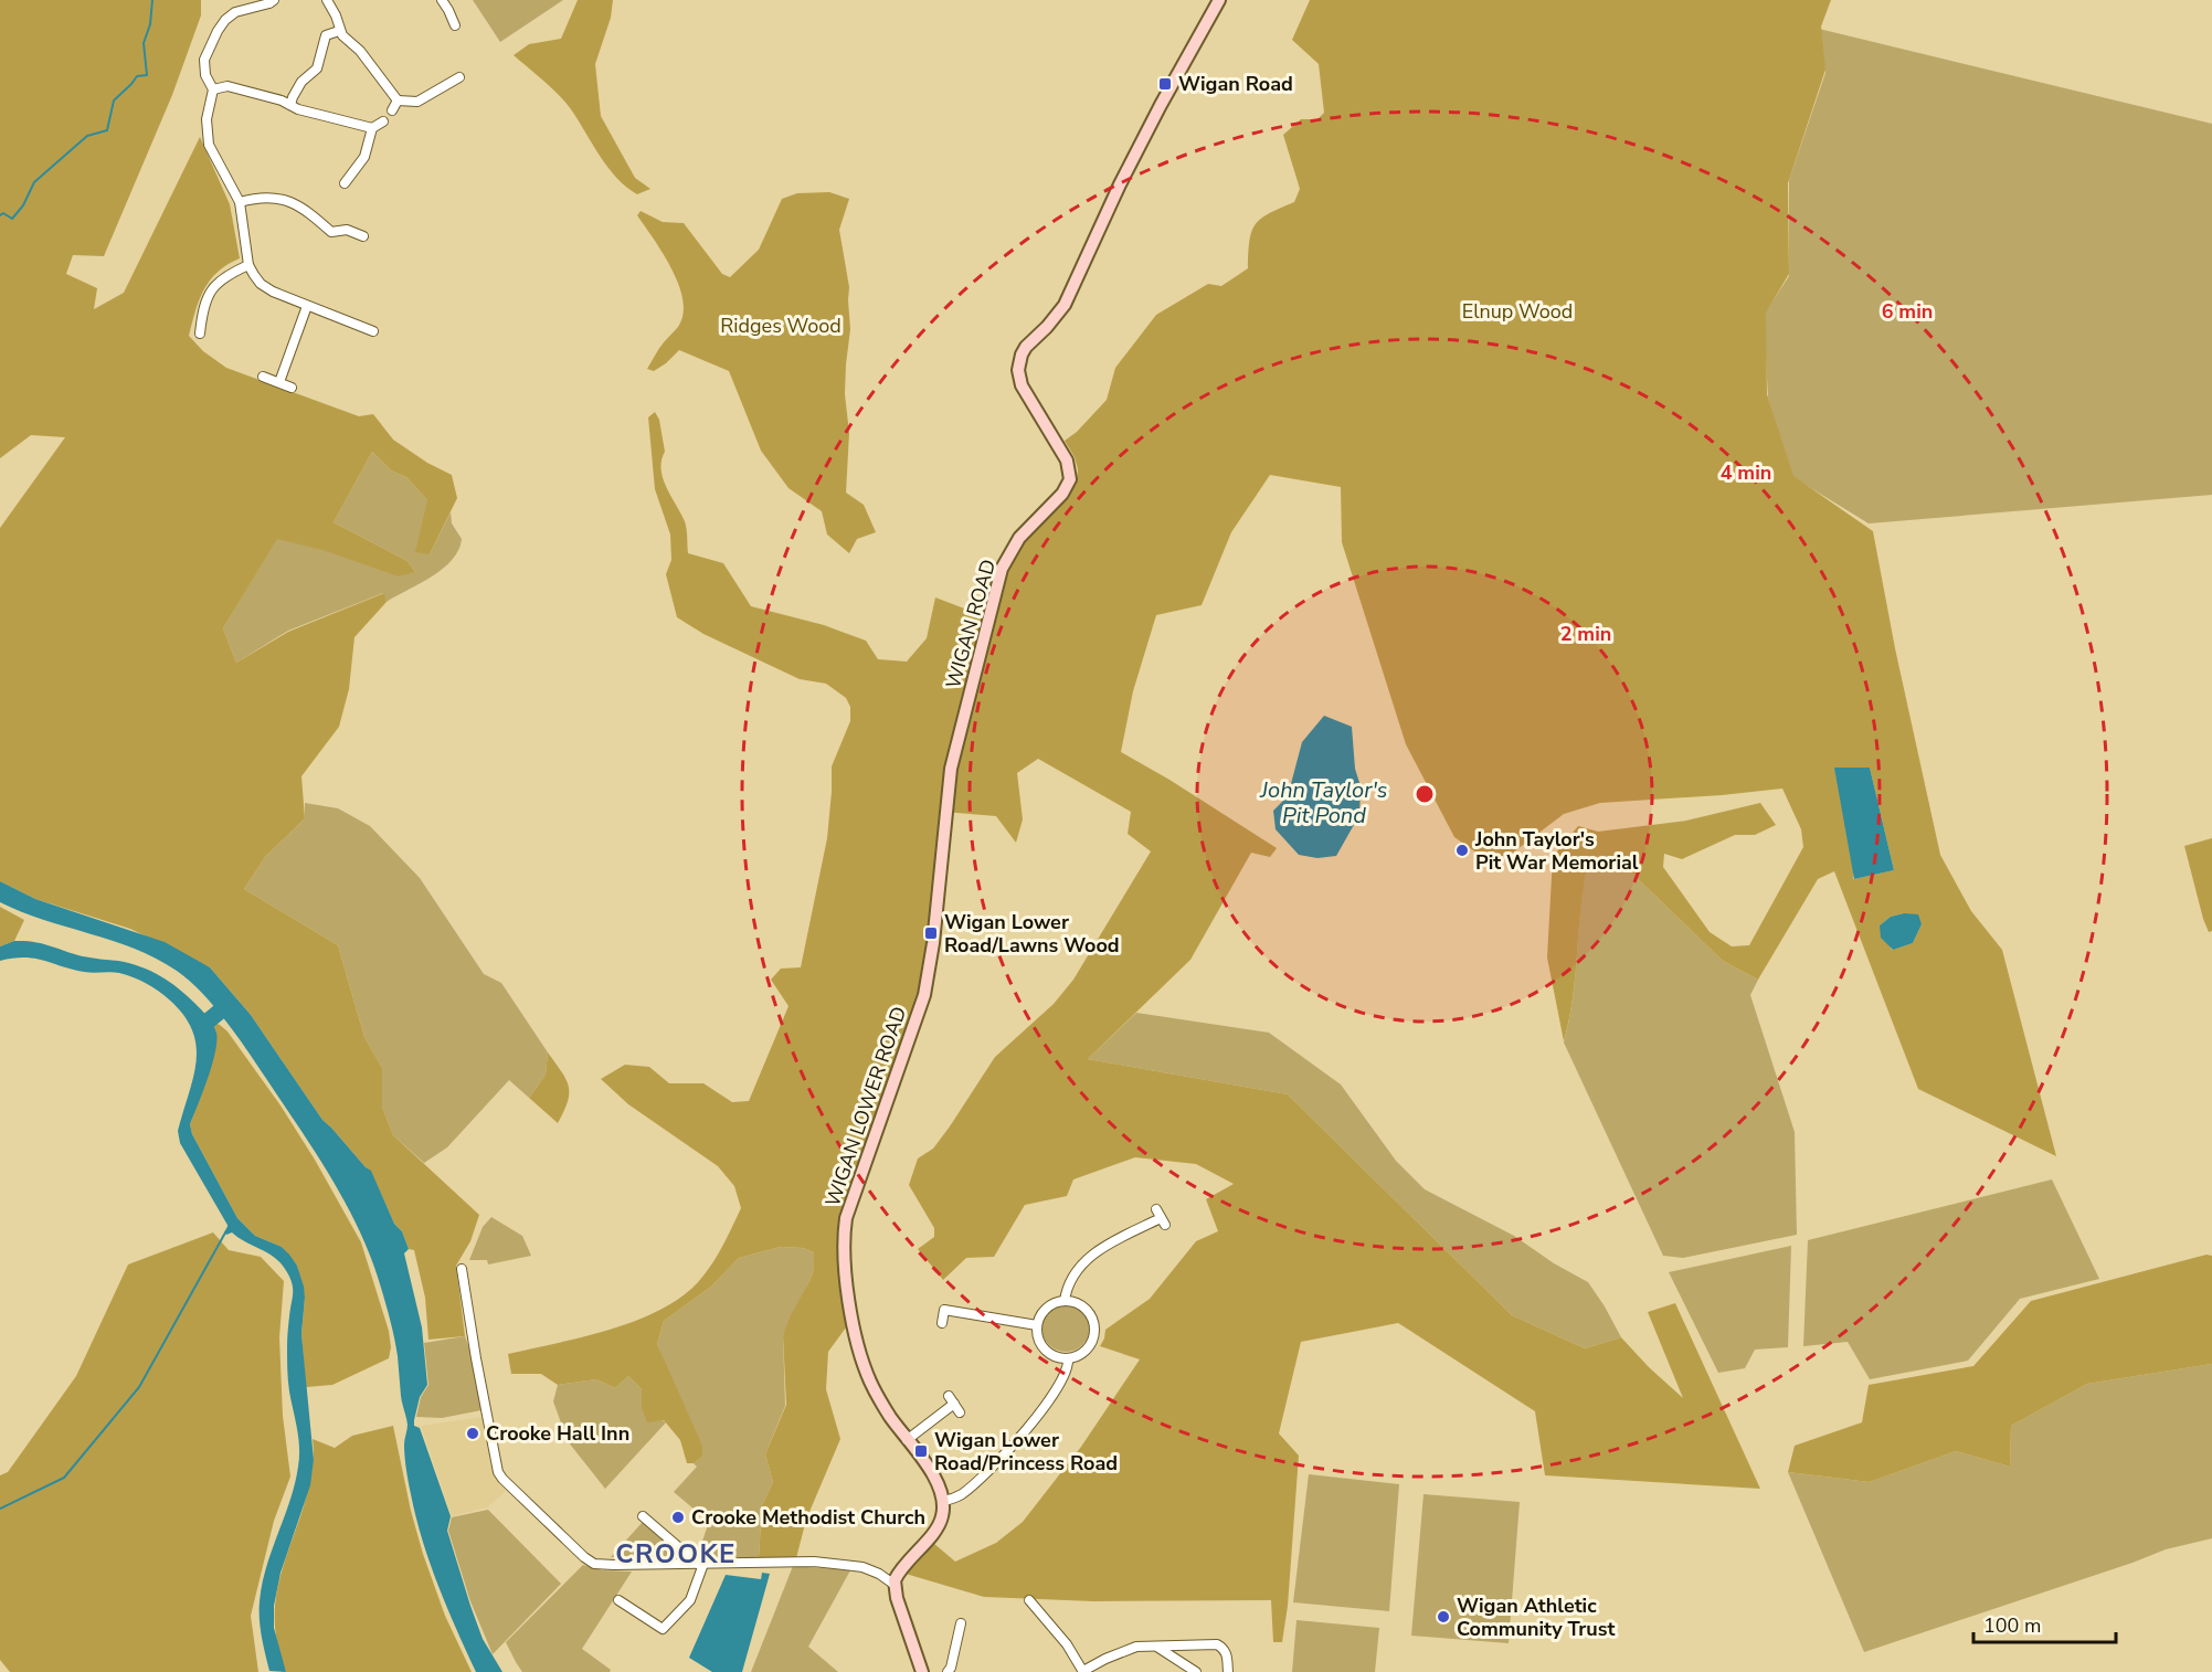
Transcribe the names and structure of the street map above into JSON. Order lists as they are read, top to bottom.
{
  "streets": {
    "main road": ["WIGAN ROAD", "WIGAN LOWER ROAD"]
  },
  "crossings": [
    ["WIGAN ROAD", "WIGAN LOWER ROAD"]
  ],
  "districts": ["CROOKE"],
  "water": ["John Taylor's Pit Pond"],
  "parks": ["Elnup Wood", "Ridges Wood"],
  "places": {
    "transit": ["Wigan Road", "Wigan Lower Road/Lawns Wood", "Wigan Lower Road/Princess Road"],
    "other": [
      "John Taylor's Pit War Memorial",
      "Crooke Hall Inn",
      "Crooke Methodist Church",
      "Wigan Athletic Community Trust"
    ]
  },
  "scale_bar": "100 m",
  "rings": ["6 min", "4 min", "2 min"]
}
